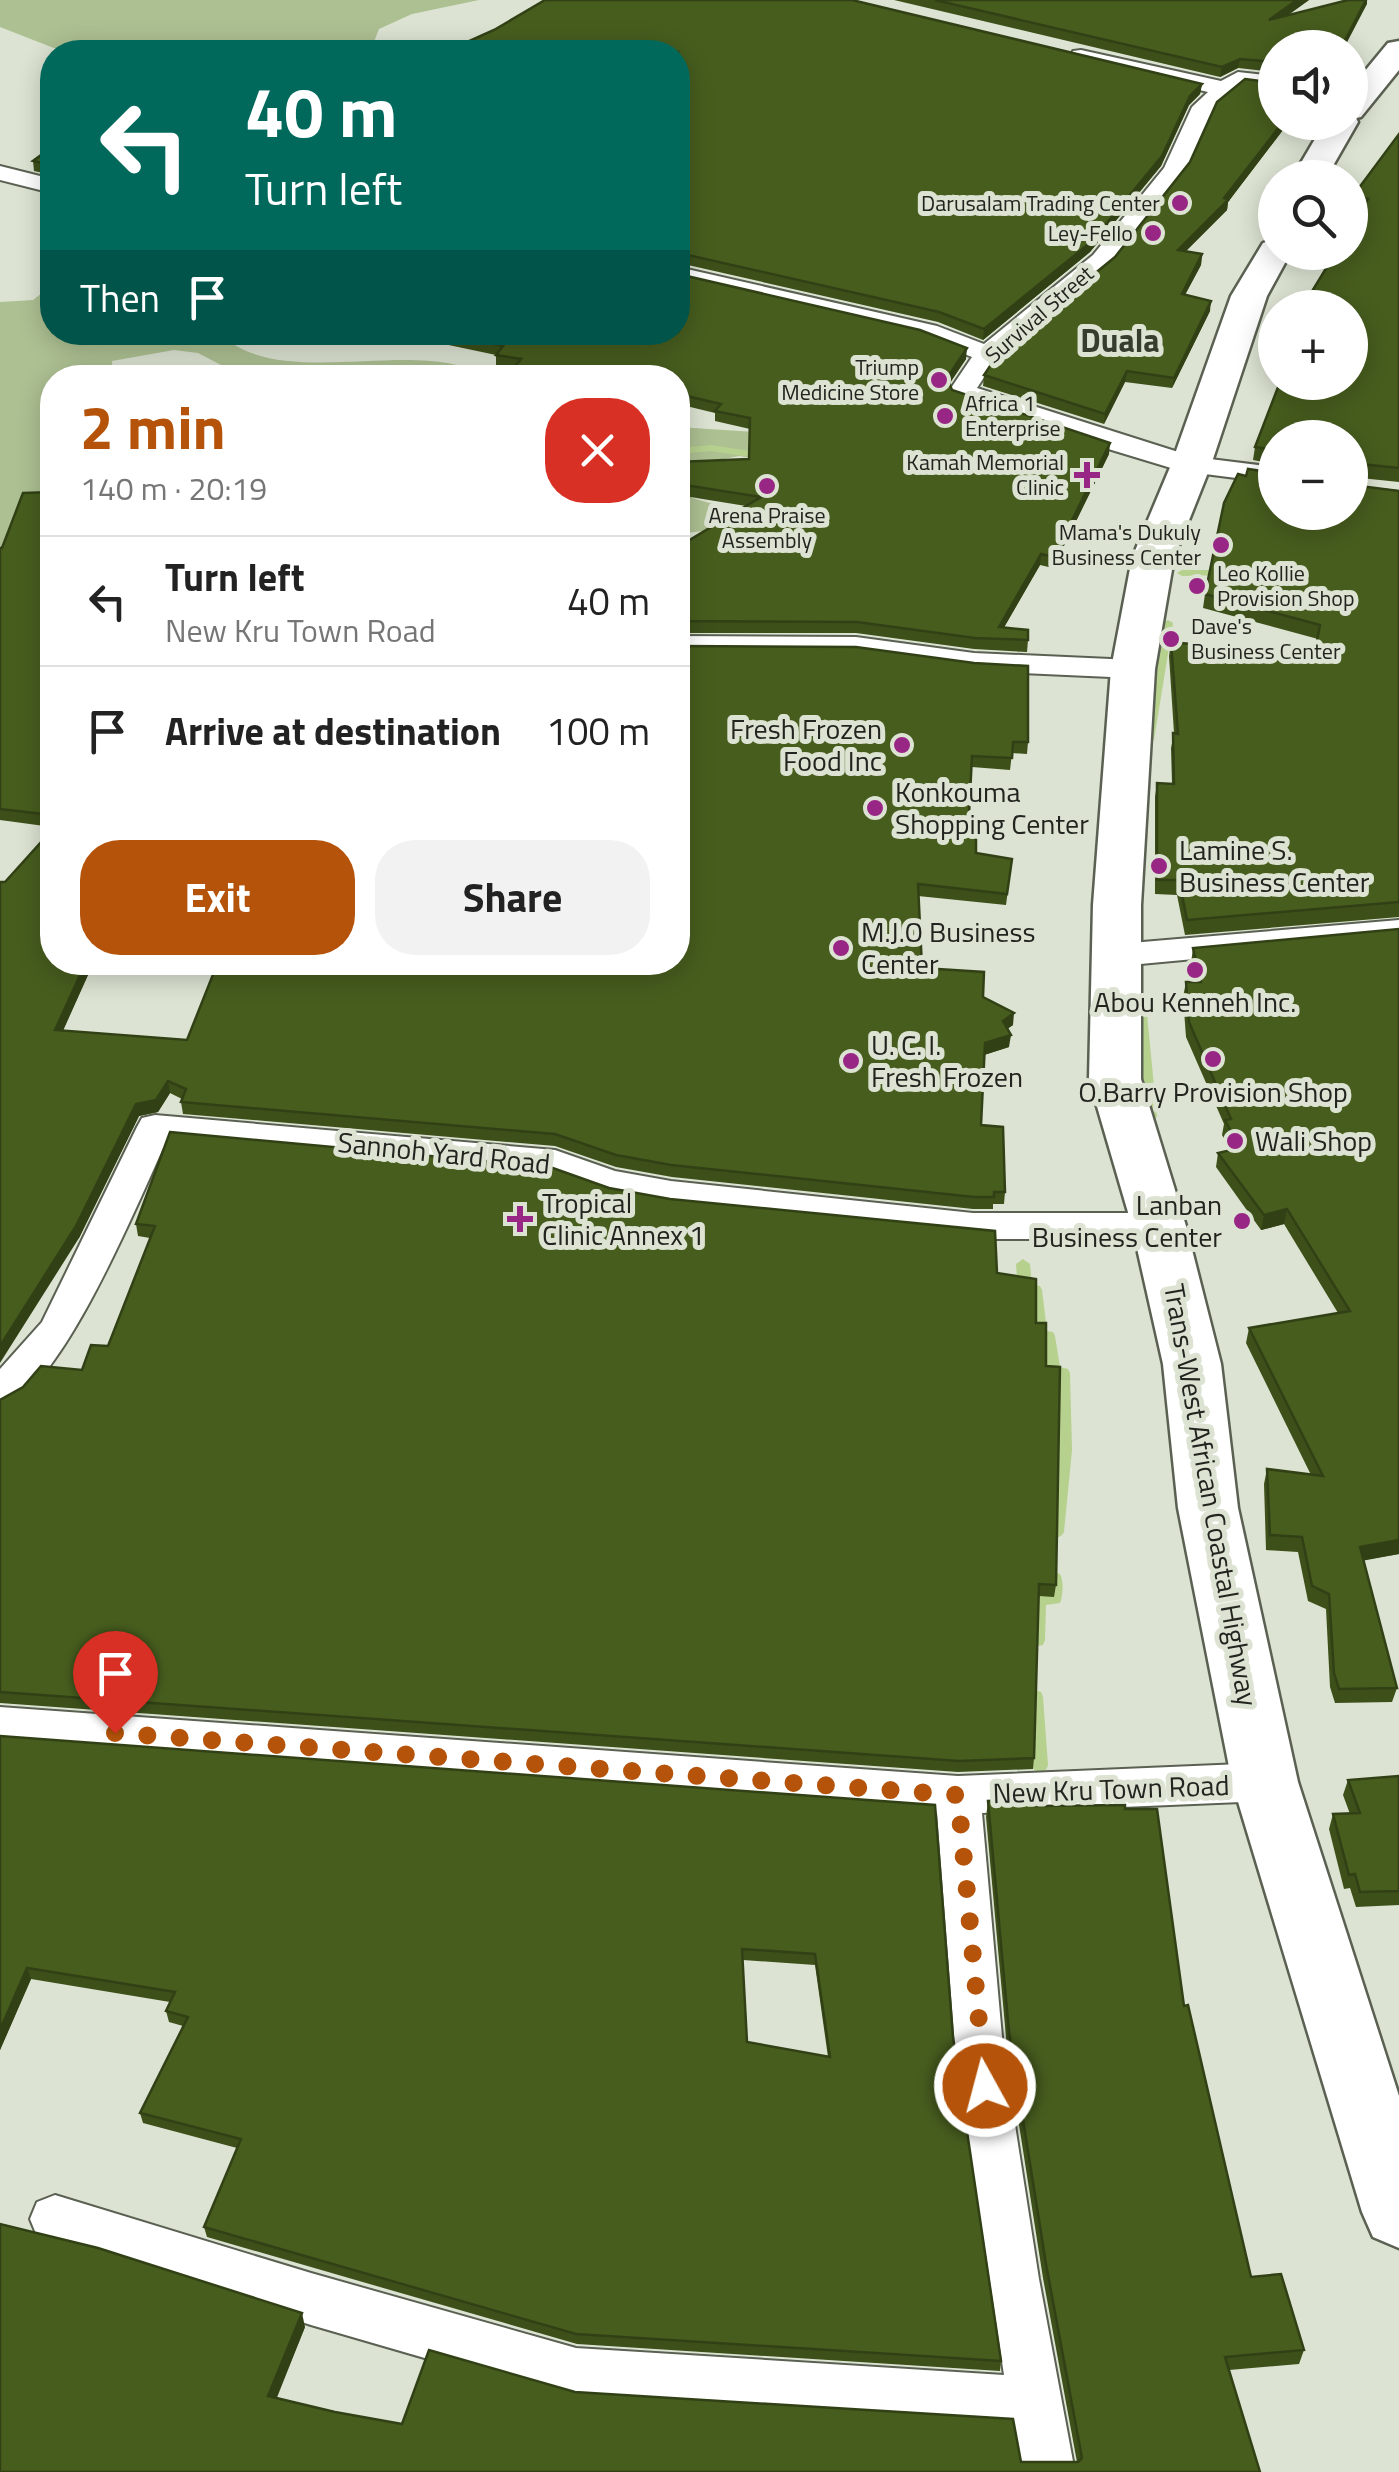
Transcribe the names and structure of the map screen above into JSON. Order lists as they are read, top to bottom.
{
  "streets": {
    "highway": ["Trans-West African Coastal Highway"],
    "street": ["Survival Street", "Sannoh Yard Road", "New Kru Town Road"]
  },
  "crossings": [
    ["Survival Street", "Trans-West African Coastal Highway"],
    ["Sannoh Yard Road", "Trans-West African Coastal Highway"],
    ["Trans-West African Coastal Highway", "New Kru Town Road"]
  ],
  "districts": ["Duala"],
  "places": {
    "other": [
      "Darusalam Trading Center",
      "Ley-Fello",
      "Triump Medicine Store",
      "Africa 1 Enterprise",
      "Arena Praise Assembly",
      "Mama's Dukuly Business Center",
      "Leo Kollie Provision Shop",
      "Dave's Business Center",
      "Fresh Frozen Food Inc",
      "Konkouma Shopping Center",
      "Lamine S. Business Center",
      "M.J.O Business Center",
      "Abou Kenneh Inc.",
      "O.Barry Provision Shop",
      "U. C. I. Fresh Frozen",
      "Wali Shop",
      "Lanban Business Center"
    ],
    "health": ["Kamah Memorial Clinic", "Tropical Clinic Annex 1"]
  },
  "page": {
    "map_buttons": ["+", "−"],
    "turn": ["40 m", "Turn left"],
    "then": "Then",
    "heading": ["2 min", "140 m · 20:19"],
    "list": [
      {
        "name": "Turn left",
        "note": "New Kru Town Road",
        "value": "40 m"
      },
      {
        "name": "Arrive at destination",
        "value": "100 m"
      }
    ],
    "buttons": ["Exit", "Share"]
  }
}
